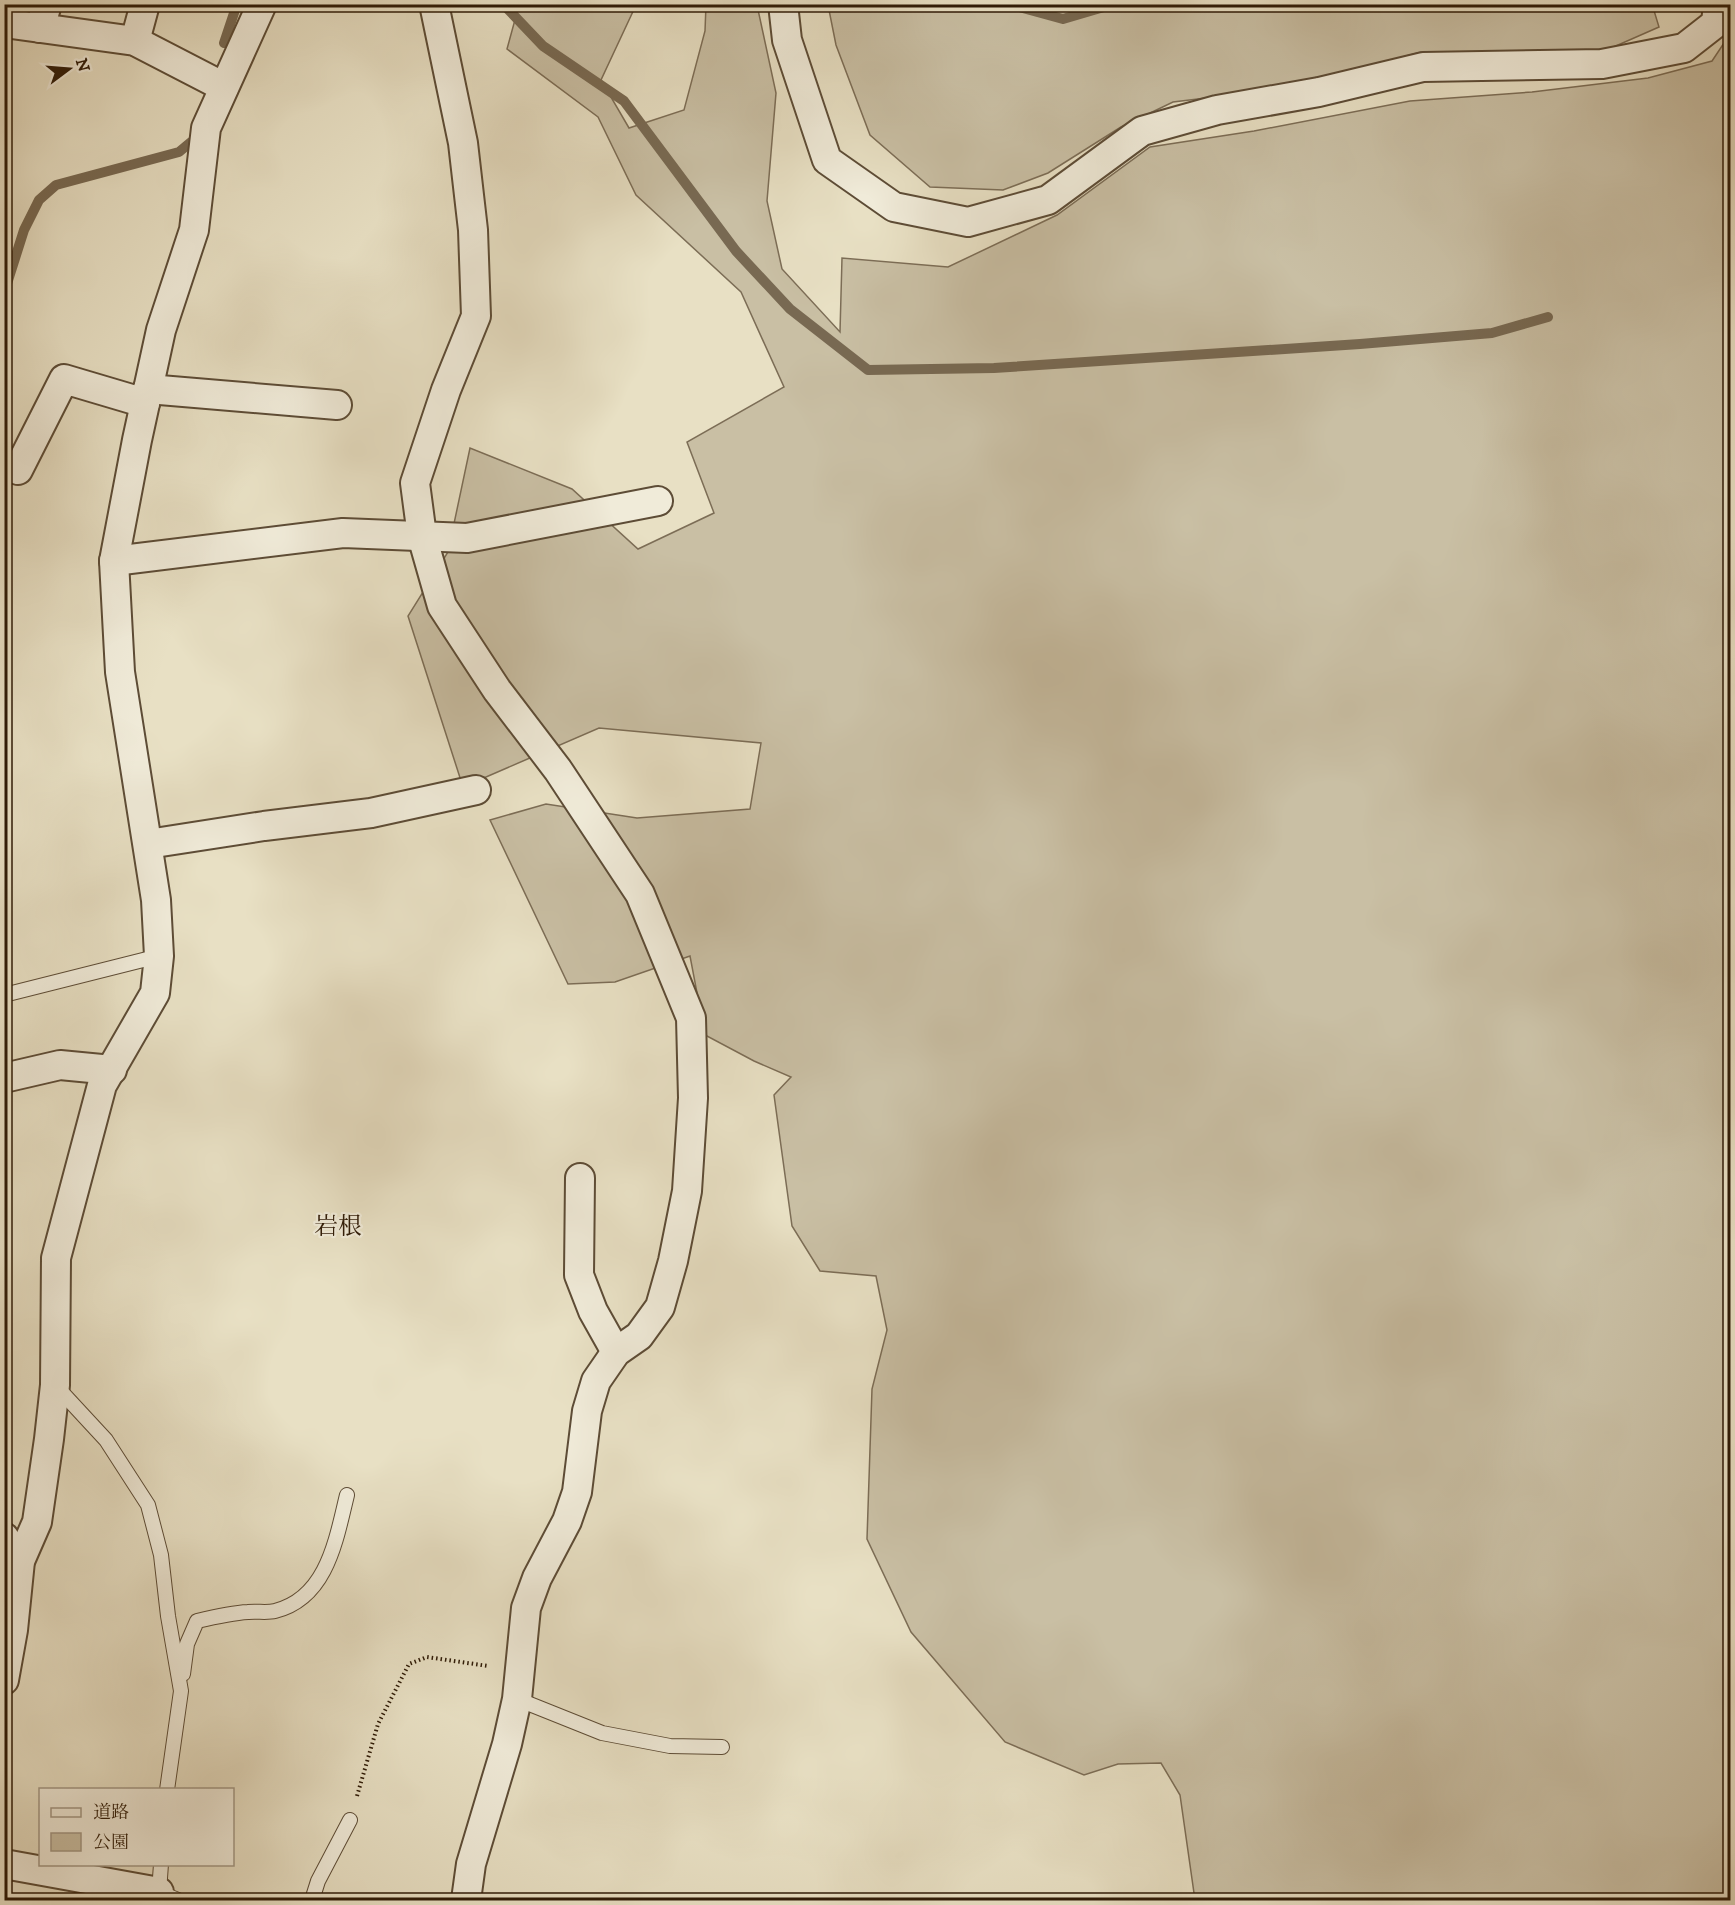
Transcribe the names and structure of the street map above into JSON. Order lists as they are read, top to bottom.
{
  "districts": ["岩根"],
  "legend": ["道路", "公園"],
  "north": "right"
}
